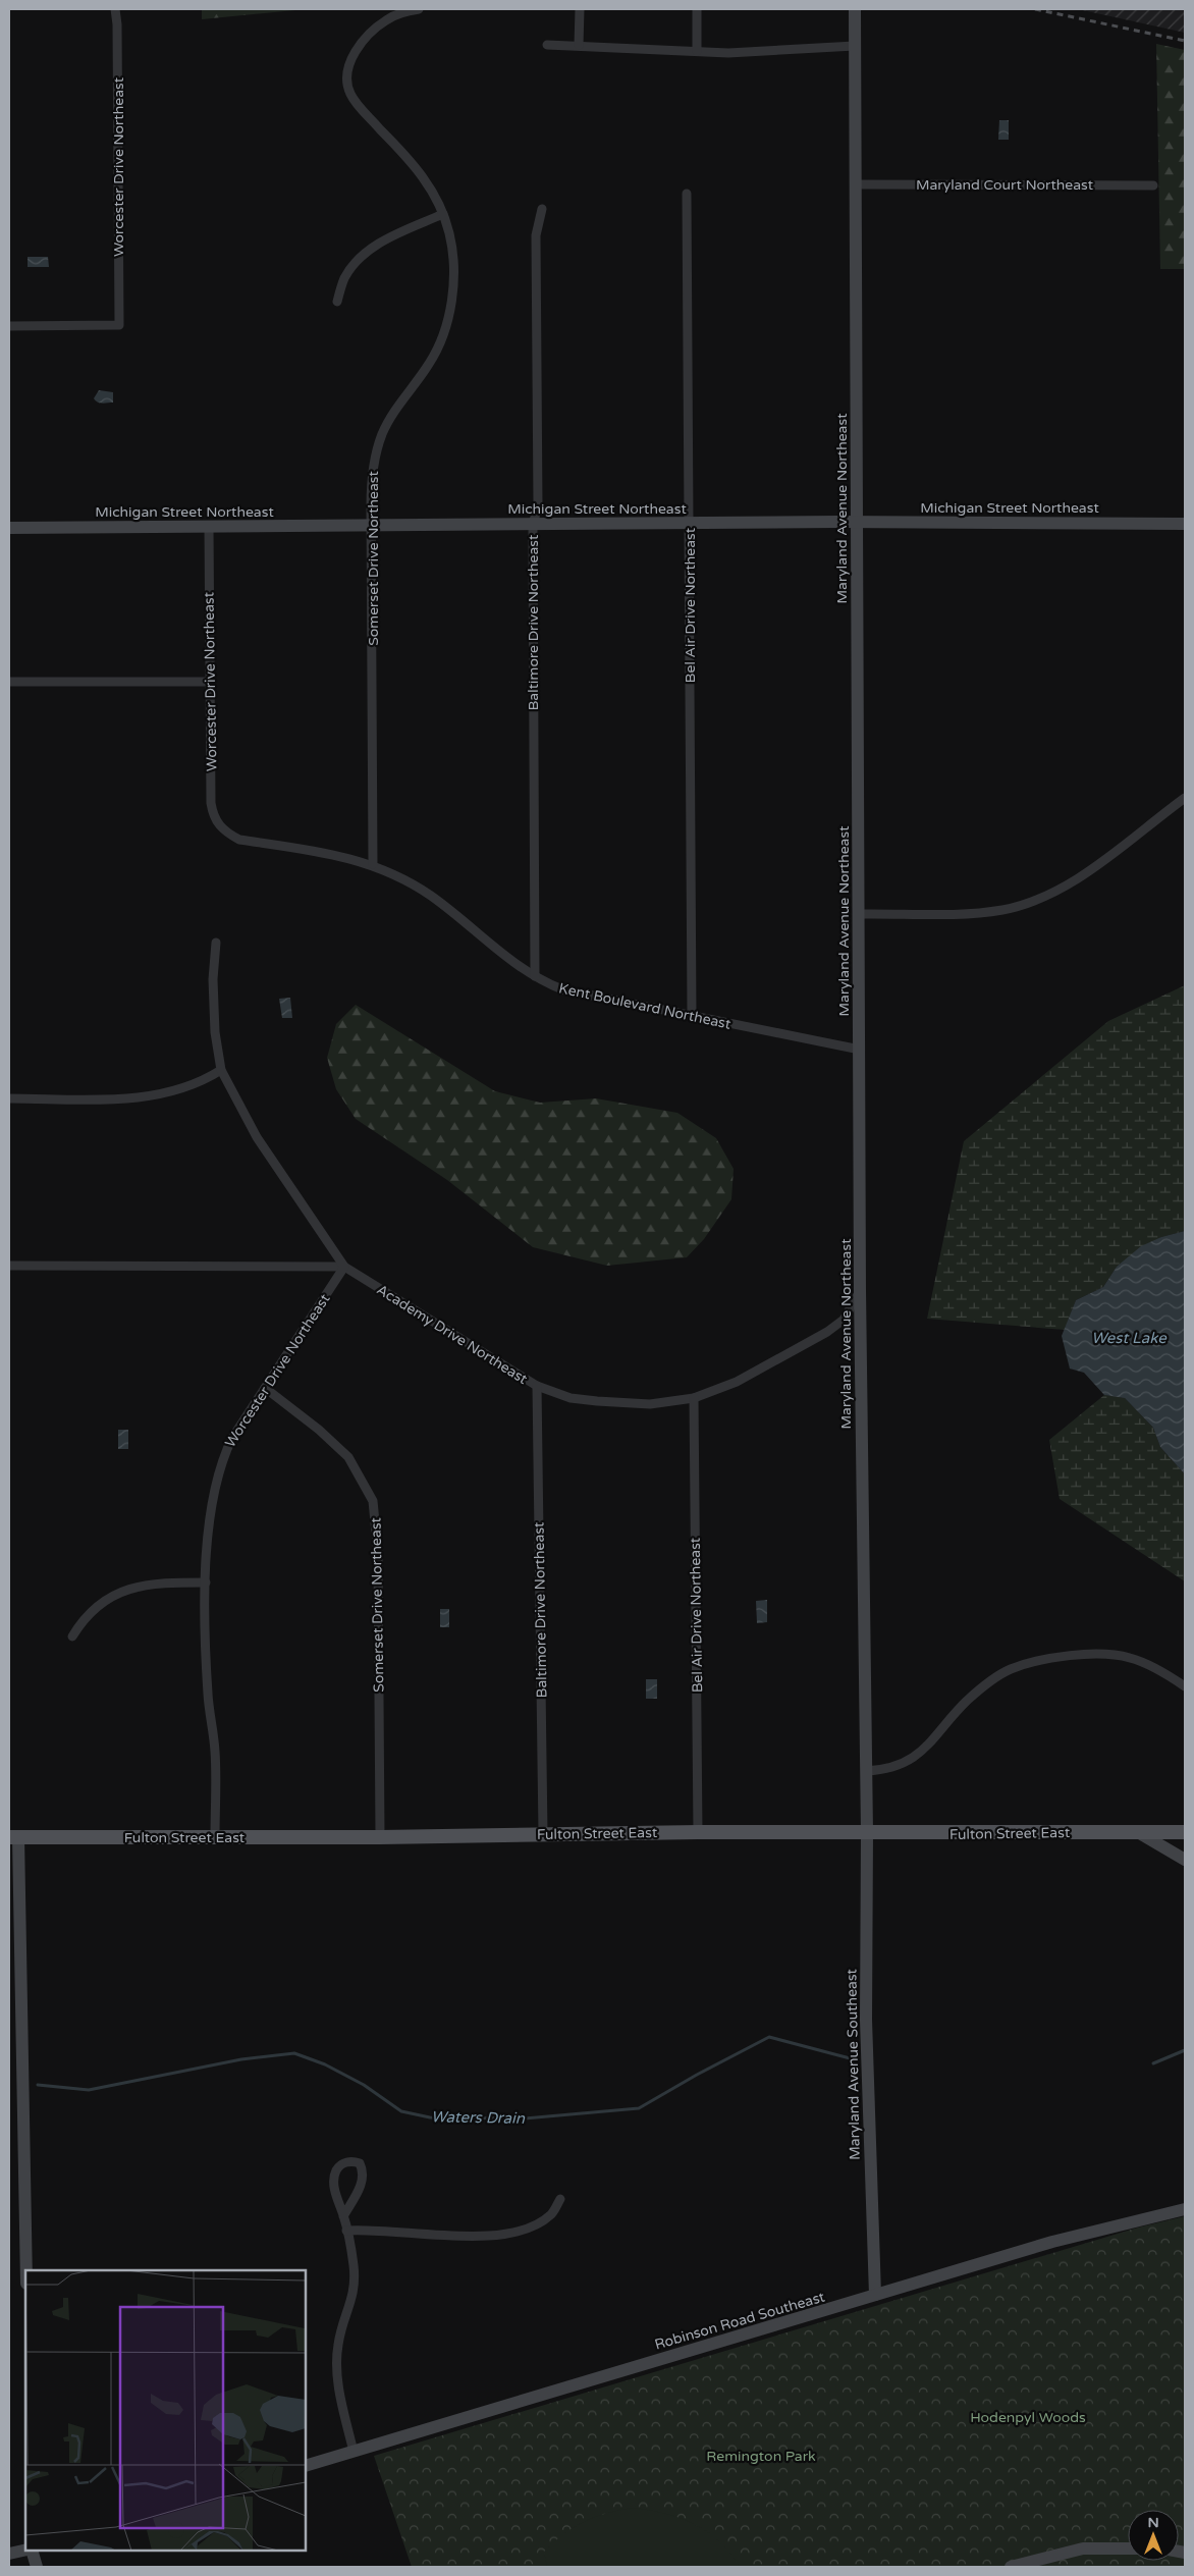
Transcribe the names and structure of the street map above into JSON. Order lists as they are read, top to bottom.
{
  "streets": {
    "main road": ["Fulton Street East"],
    "street": [
      "Worcester Drive Northeast",
      "Maryland Court Northeast",
      "Michigan Street Northeast",
      "Maryland Avenue Northeast",
      "Somerset Drive Northeast",
      "Bel Air Drive Northeast",
      "Baltimore Drive Northeast",
      "Kent Boulevard Northeast",
      "Academy Drive Northeast",
      "Maryland Avenue Southeast",
      "Robinson Road Southeast"
    ]
  },
  "crossings": [
    ["Worcester Drive Northeast", "Michigan Street Northeast"],
    ["Worcester Drive Northeast", "Somerset Drive Northeast"],
    ["Worcester Drive Northeast", "Kent Boulevard Northeast"],
    ["Worcester Drive Northeast", "Academy Drive Northeast"],
    ["Worcester Drive Northeast", "Fulton Street East"],
    ["Maryland Court Northeast", "Maryland Avenue Northeast"],
    ["Michigan Street Northeast", "Maryland Avenue Northeast"],
    ["Michigan Street Northeast", "Somerset Drive Northeast"],
    ["Michigan Street Northeast", "Bel Air Drive Northeast"],
    ["Michigan Street Northeast", "Baltimore Drive Northeast"],
    ["Maryland Avenue Northeast", "Kent Boulevard Northeast"],
    ["Maryland Avenue Northeast", "Academy Drive Northeast"],
    ["Maryland Avenue Northeast", "Fulton Street East"],
    ["Maryland Avenue Northeast", "Maryland Avenue Southeast"],
    ["Somerset Drive Northeast", "Kent Boulevard Northeast"],
    ["Somerset Drive Northeast", "Fulton Street East"],
    ["Bel Air Drive Northeast", "Kent Boulevard Northeast"],
    ["Bel Air Drive Northeast", "Academy Drive Northeast"],
    ["Bel Air Drive Northeast", "Fulton Street East"],
    ["Baltimore Drive Northeast", "Kent Boulevard Northeast"],
    ["Baltimore Drive Northeast", "Academy Drive Northeast"],
    ["Baltimore Drive Northeast", "Fulton Street East"],
    ["Fulton Street East", "Maryland Avenue Southeast"],
    ["Maryland Avenue Southeast", "Robinson Road Southeast"]
  ],
  "water": ["West Lake", "Waters Drain"],
  "parks": ["Hodenpyl Woods", "Remington Park"],
  "north": "top"
}
